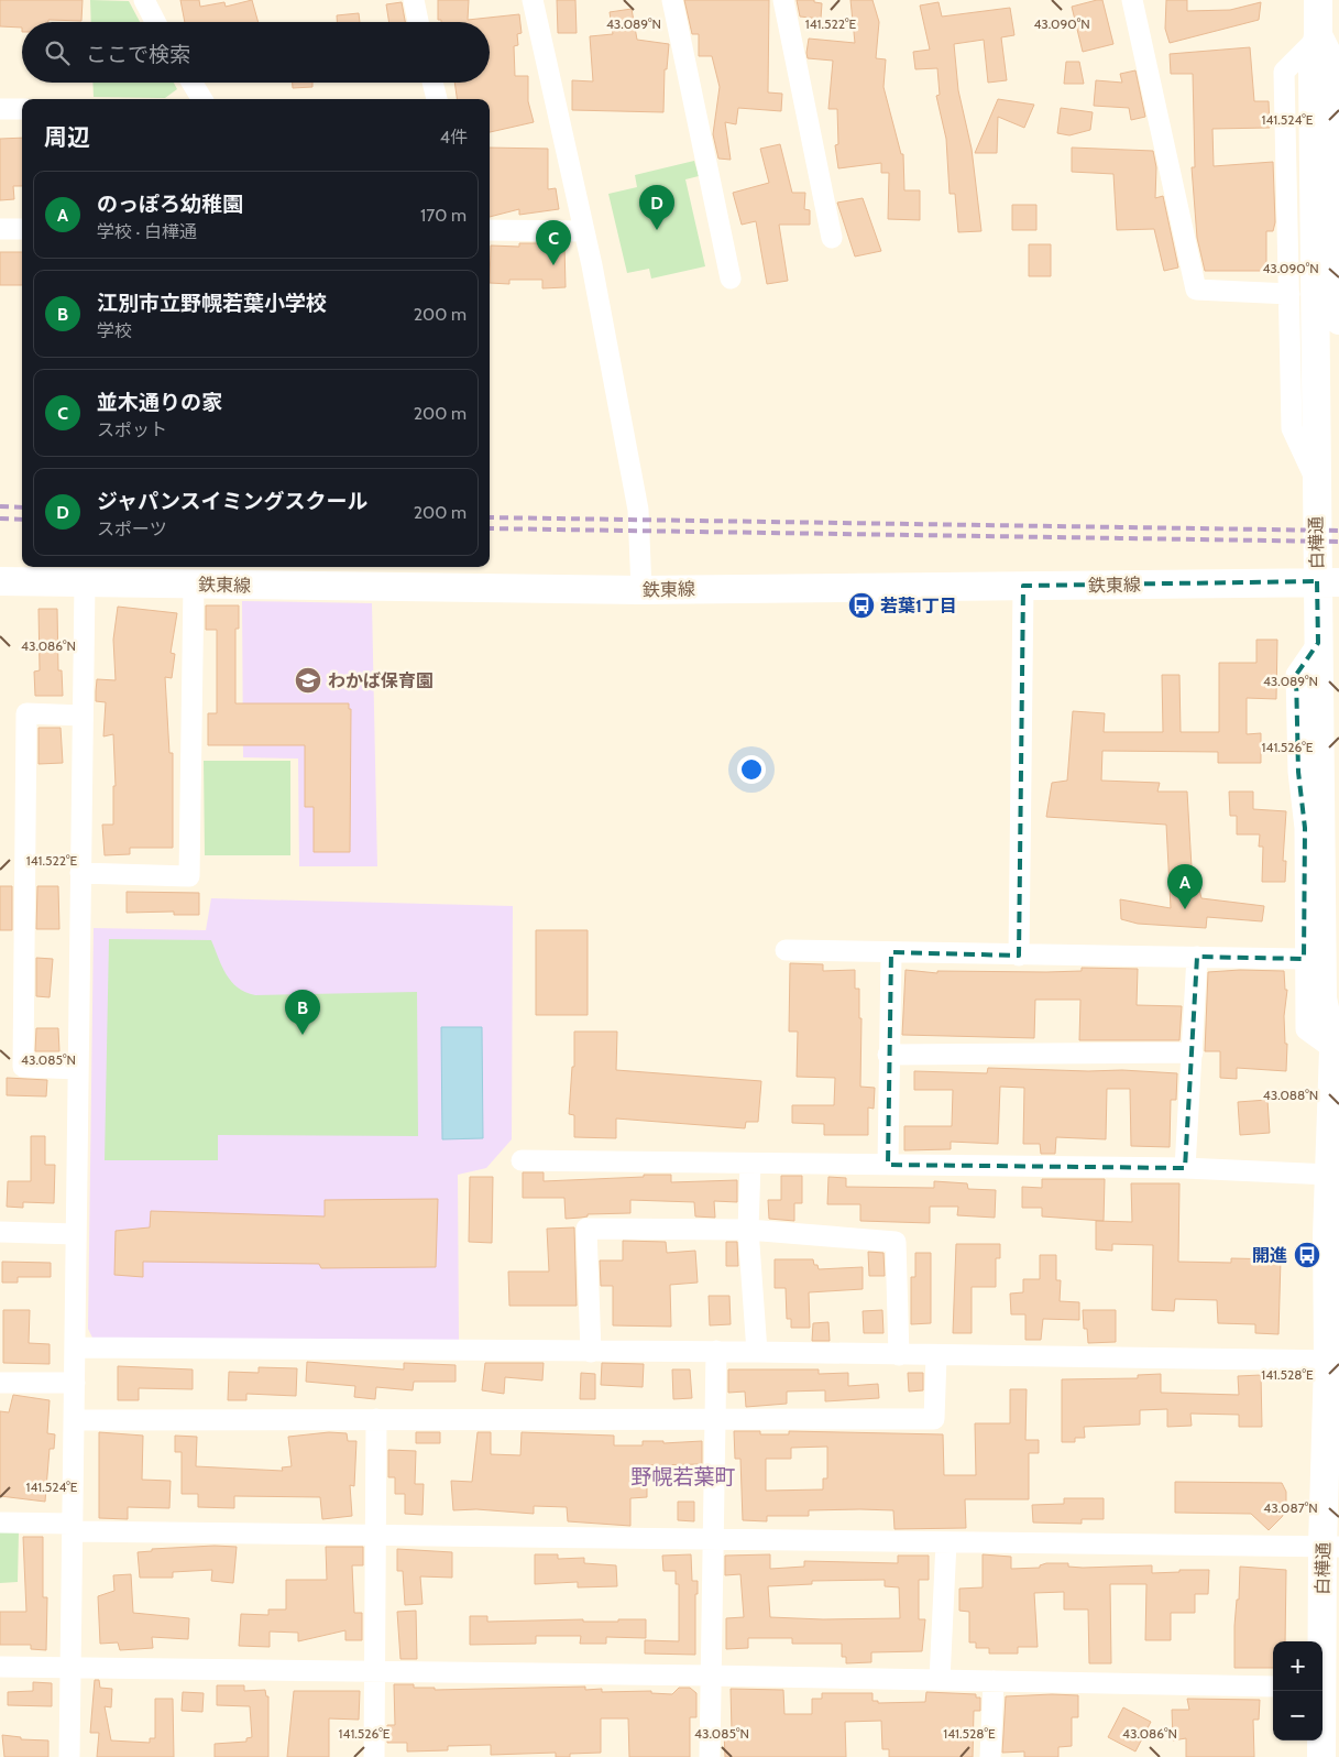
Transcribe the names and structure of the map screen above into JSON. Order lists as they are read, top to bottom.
{
  "streets": {
    "main road": ["白樺通", "鉄東線"]
  },
  "crossings": [
    ["白樺通", "鉄東線"]
  ],
  "districts": ["野幌若葉町"],
  "places": {
    "bus stop": ["若葉1丁目", "開進"],
    "school or university": ["わかば保育園"]
  },
  "page": {
    "search": "ここで検索",
    "heading": ["周辺", "4件"],
    "list": [
      {
        "mark": "A",
        "name": "のっぽろ幼稚園",
        "note": "学校 · 白樺通",
        "value": "170 m"
      },
      {
        "mark": "B",
        "name": "江別市立野幌若葉小学校",
        "note": "学校",
        "value": "200 m"
      },
      {
        "mark": "C",
        "name": "並木通りの家",
        "note": "スポット",
        "value": "200 m"
      },
      {
        "mark": "D",
        "name": "ジャパンスイミングスクール",
        "note": "スポーツ",
        "value": "200 m"
      }
    ],
    "pins": [
      "D",
      "C",
      "A",
      "B"
    ],
    "map_buttons": ["+", "−"]
  },
  "coordinates": [
    "43.089°N",
    "43.090°N",
    "141.522°E",
    "141.524°E",
    "43.086°N",
    "141.526°E",
    "43.085°N",
    "43.088°N",
    "141.528°E",
    "43.087°N"
  ]
}
